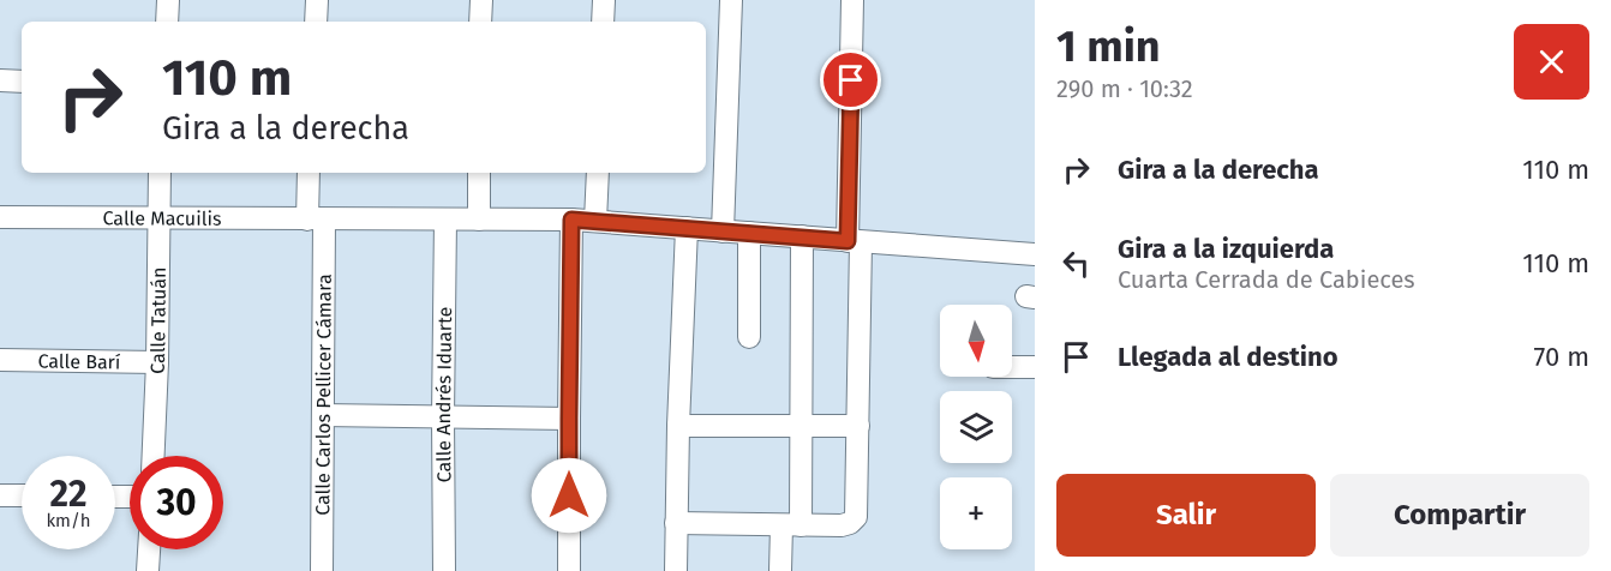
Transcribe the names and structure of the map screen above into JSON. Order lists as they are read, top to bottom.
{
  "streets": {
    "street": [
      "Calle Macuilis",
      "Calle Tatuán",
      "Calle Barí",
      "Calle Andrés Iduarte",
      "Calle Carlos Pellicer Cámara"
    ]
  },
  "crossings": [
    ["Calle Macuilis", "Calle Tatuán"],
    ["Calle Macuilis", "Calle Andrés Iduarte"],
    ["Calle Macuilis", "Calle Carlos Pellicer Cámara"],
    ["Calle Tatuán", "Calle Barí"]
  ],
  "north": "bottom",
  "page": {
    "heading": ["1 min", "290 m · 10:32"],
    "turn": ["110 m", "Gira a la derecha"],
    "list": [
      {
        "name": "Gira a la derecha",
        "value": "110 m"
      },
      {
        "name": "Gira a la izquierda",
        "note": "Cuarta Cerrada de Cabieces",
        "value": "110 m"
      },
      {
        "name": "Llegada al destino",
        "value": "70 m"
      }
    ],
    "map_buttons": "+",
    "speed": "22 km/h",
    "limit": "30",
    "buttons": ["Salir", "Compartir"]
  }
}
